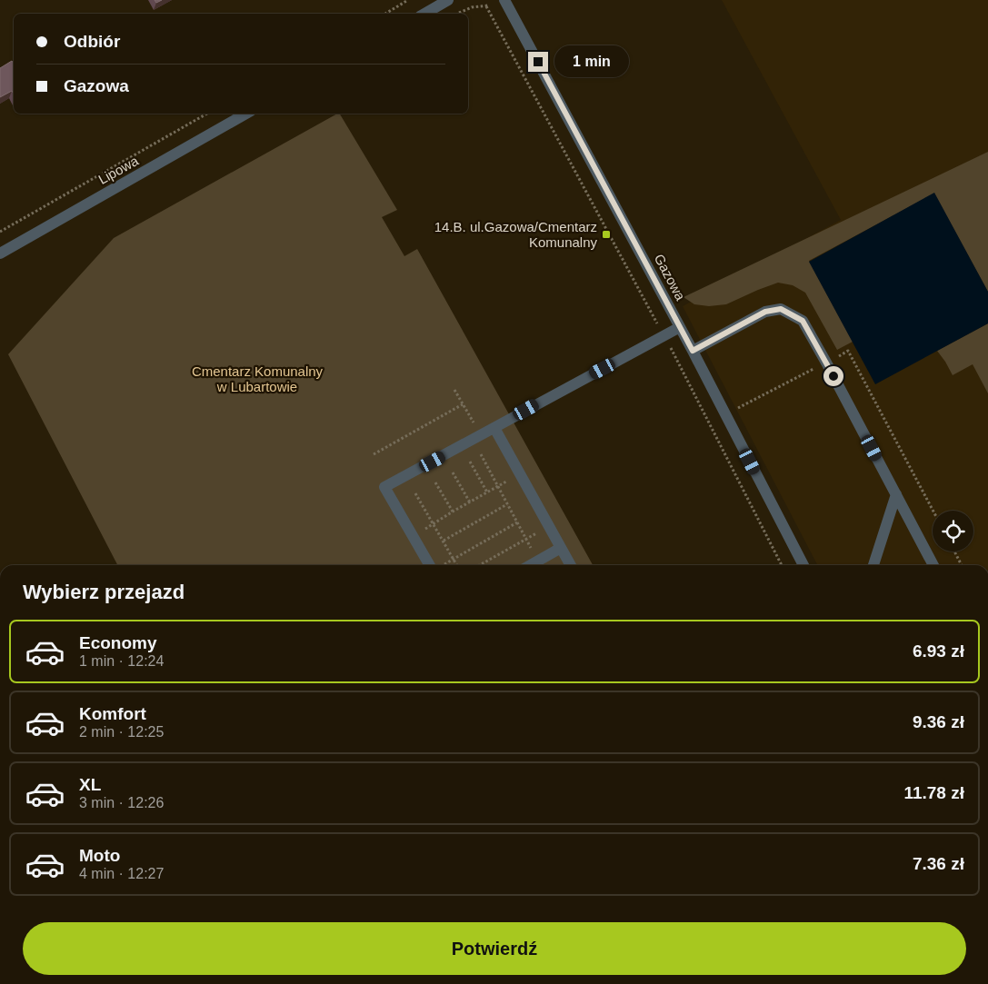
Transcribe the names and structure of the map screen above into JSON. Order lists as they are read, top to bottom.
{
  "streets": {
    "street": ["Lipowa", "Gazowa"]
  },
  "parks": ["Cmentarz Komunalny w Lubartowie"],
  "places": {
    "transit": ["14.B. ul.Gazowa/Cmentarz Komunalny"]
  },
  "page": {
    "banner": ["Odbiór", "Gazowa"],
    "bubble": "1 min",
    "heading": "Wybierz przejazd",
    "list": [
      {
        "name": "Economy",
        "note": "1 min · 12:24",
        "value": "6.93 zł"
      },
      {
        "name": "Komfort",
        "note": "2 min · 12:25",
        "value": "9.36 zł"
      },
      {
        "name": "XL",
        "note": "3 min · 12:26",
        "value": "11.78 zł"
      },
      {
        "name": "Moto",
        "note": "4 min · 12:27",
        "value": "7.36 zł"
      }
    ],
    "buttons": "Potwierdź"
  }
}
